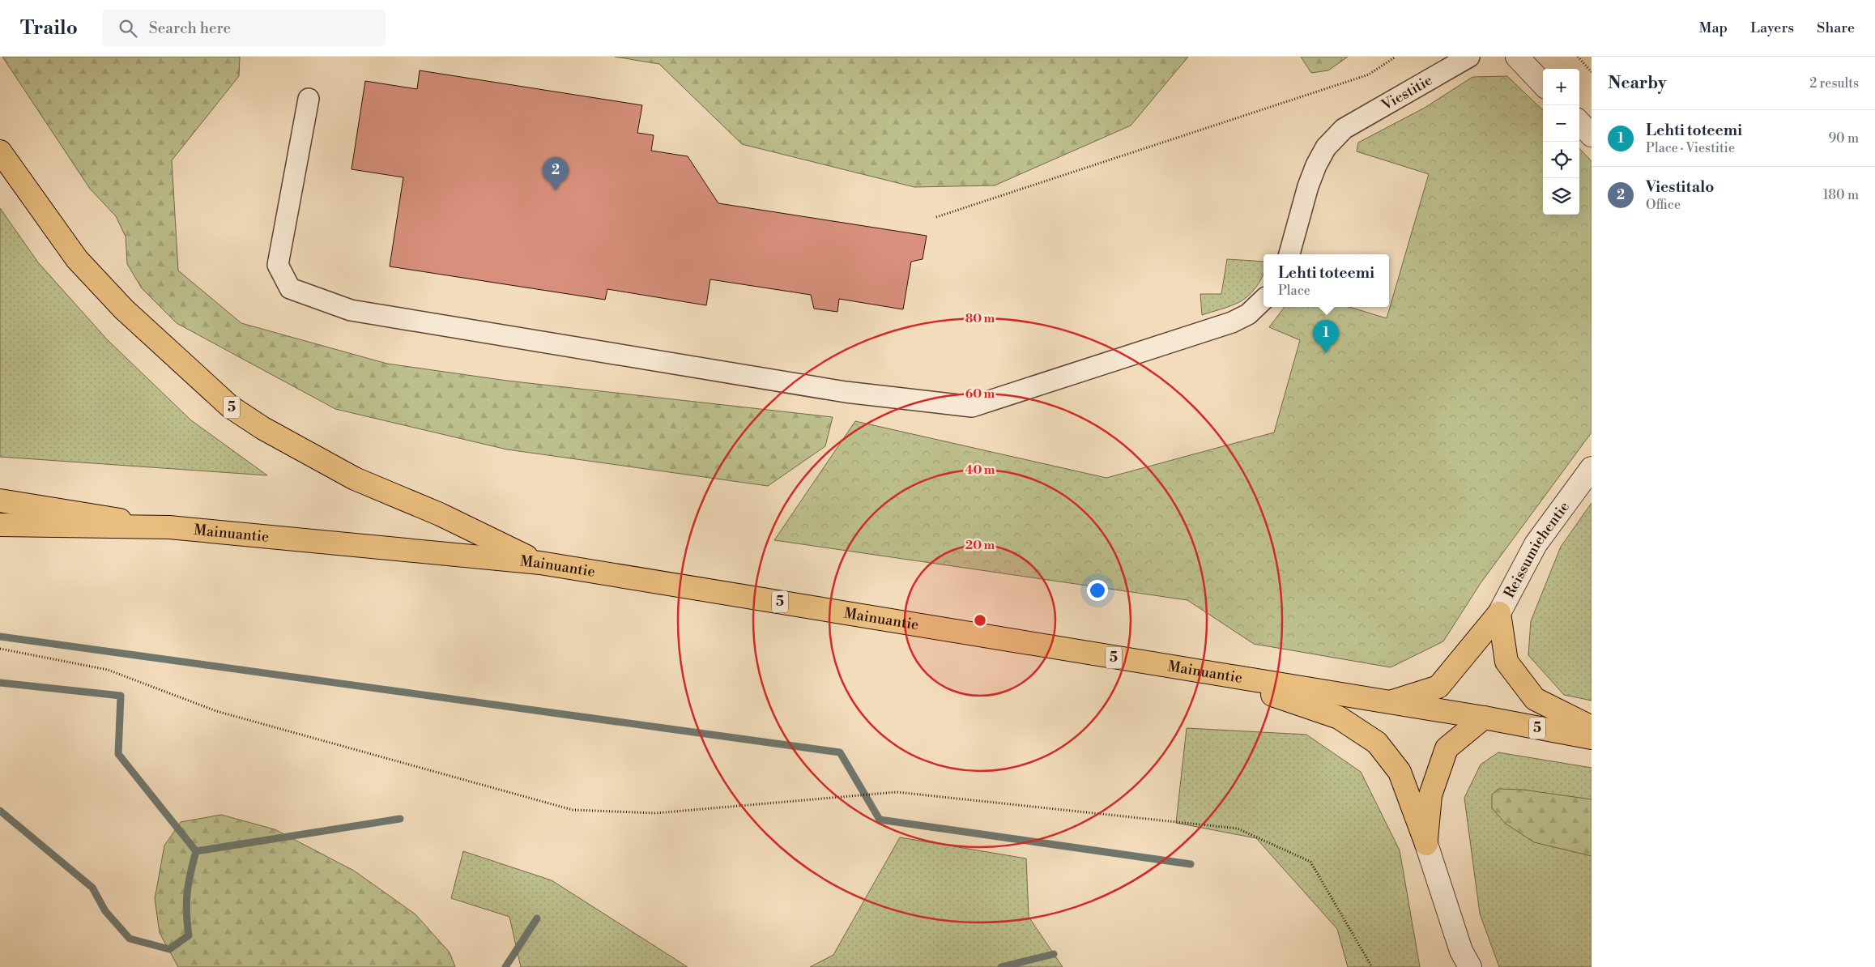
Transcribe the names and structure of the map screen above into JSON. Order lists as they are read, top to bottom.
{
  "streets": {
    "main road": ["5", "Mainuantie"],
    "street": ["Viestitie", "Reissumiehentie"]
  },
  "crossings": [
    ["5", "Mainuantie"]
  ],
  "page": {
    "header": "Trailo",
    "search": "Search here",
    "nav": ["Map", "Layers", "Share"],
    "heading": ["Nearby", "2 results"],
    "map_buttons": ["+", "−"],
    "list": [
      {
        "mark": "1",
        "name": "Lehti toteemi",
        "note": "Place · Viestitie",
        "value": "90 m"
      },
      {
        "mark": "2",
        "name": "Viestitalo",
        "note": "Office",
        "value": "180 m"
      }
    ],
    "pins": ["2", "1"],
    "popup": ["Lehti toteemi", "Place"]
  },
  "rings": [
    "80 m",
    "60 m",
    "40 m",
    "20 m"
  ]
}
